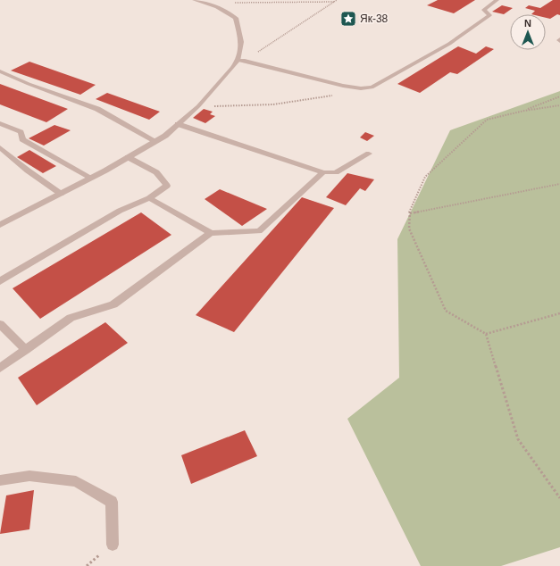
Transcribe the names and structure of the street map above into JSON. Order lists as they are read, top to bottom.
{
  "places": {
    "place": ["Як-38"]
  },
  "north": "top"
}
